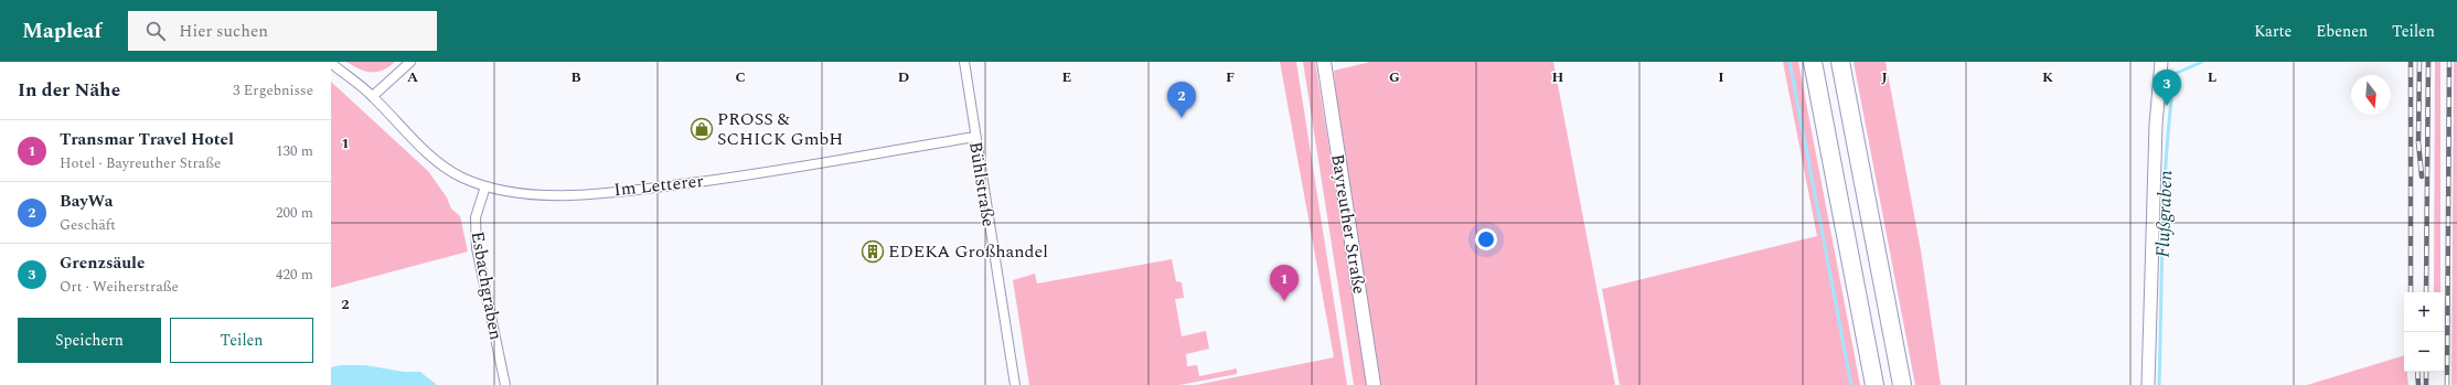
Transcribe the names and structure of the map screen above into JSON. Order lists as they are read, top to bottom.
{
  "streets": {
    "main road": ["Bayreuther Straße"],
    "street": ["Bühlstraße", "Im Letterer", "Esbachgraben"]
  },
  "crossings": [
    ["Bühlstraße", "Im Letterer"],
    ["Im Letterer", "Esbachgraben"]
  ],
  "water": ["Flußgraben"],
  "places": {
    "shop": ["PROSS & SCHICK GmbH"],
    "building": ["EDEKA Großhandel"]
  },
  "north": "bottom",
  "page": {
    "header": "Mapleaf",
    "search": "Hier suchen",
    "nav": ["Karte", "Ebenen", "Teilen"],
    "heading": ["In der Nähe", "3 Ergebnisse"],
    "pins": ["3", "2", "1"],
    "list": [
      {
        "mark": "1",
        "name": "Transmar Travel Hotel",
        "note": "Hotel · Bayreuther Straße",
        "value": "130 m"
      },
      {
        "mark": "2",
        "name": "BayWa",
        "note": "Geschäft",
        "value": "200 m"
      },
      {
        "mark": "3",
        "name": "Grenzsäule",
        "note": "Ort · Weiherstraße",
        "value": "420 m"
      }
    ],
    "map_buttons": ["+", "−"],
    "buttons": ["Speichern", "Teilen"]
  },
  "grid": {
    "columns": [
      "A",
      "B",
      "C",
      "D",
      "E",
      "F",
      "G",
      "H",
      "I",
      "J",
      "K",
      "L"
    ],
    "rows": ["1", "2"]
  }
}
